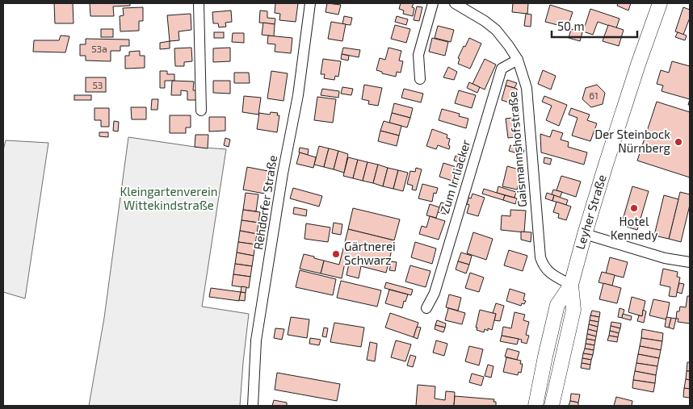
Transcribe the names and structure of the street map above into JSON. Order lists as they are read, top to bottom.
{
  "streets": {
    "main road": ["Leyher Straße"],
    "street": ["Gaismannshofstraße", "Zum Irrliacker", "Rehdorfer Straße"]
  },
  "crossings": [
    ["Gaismannshofstraße", "Zum Irrliacker"],
    ["Gaismannshofstraße", "Leyher Straße"]
  ],
  "parks": ["Kleingartenverein Wittekindstraße"],
  "places": ["Der Steinbock Nürnberg", "Hotel Kennedy", "Gärtnerei Schwarz"],
  "house_numbers": ["53a", "53", "61"],
  "scale_bar": "50 m"
}
